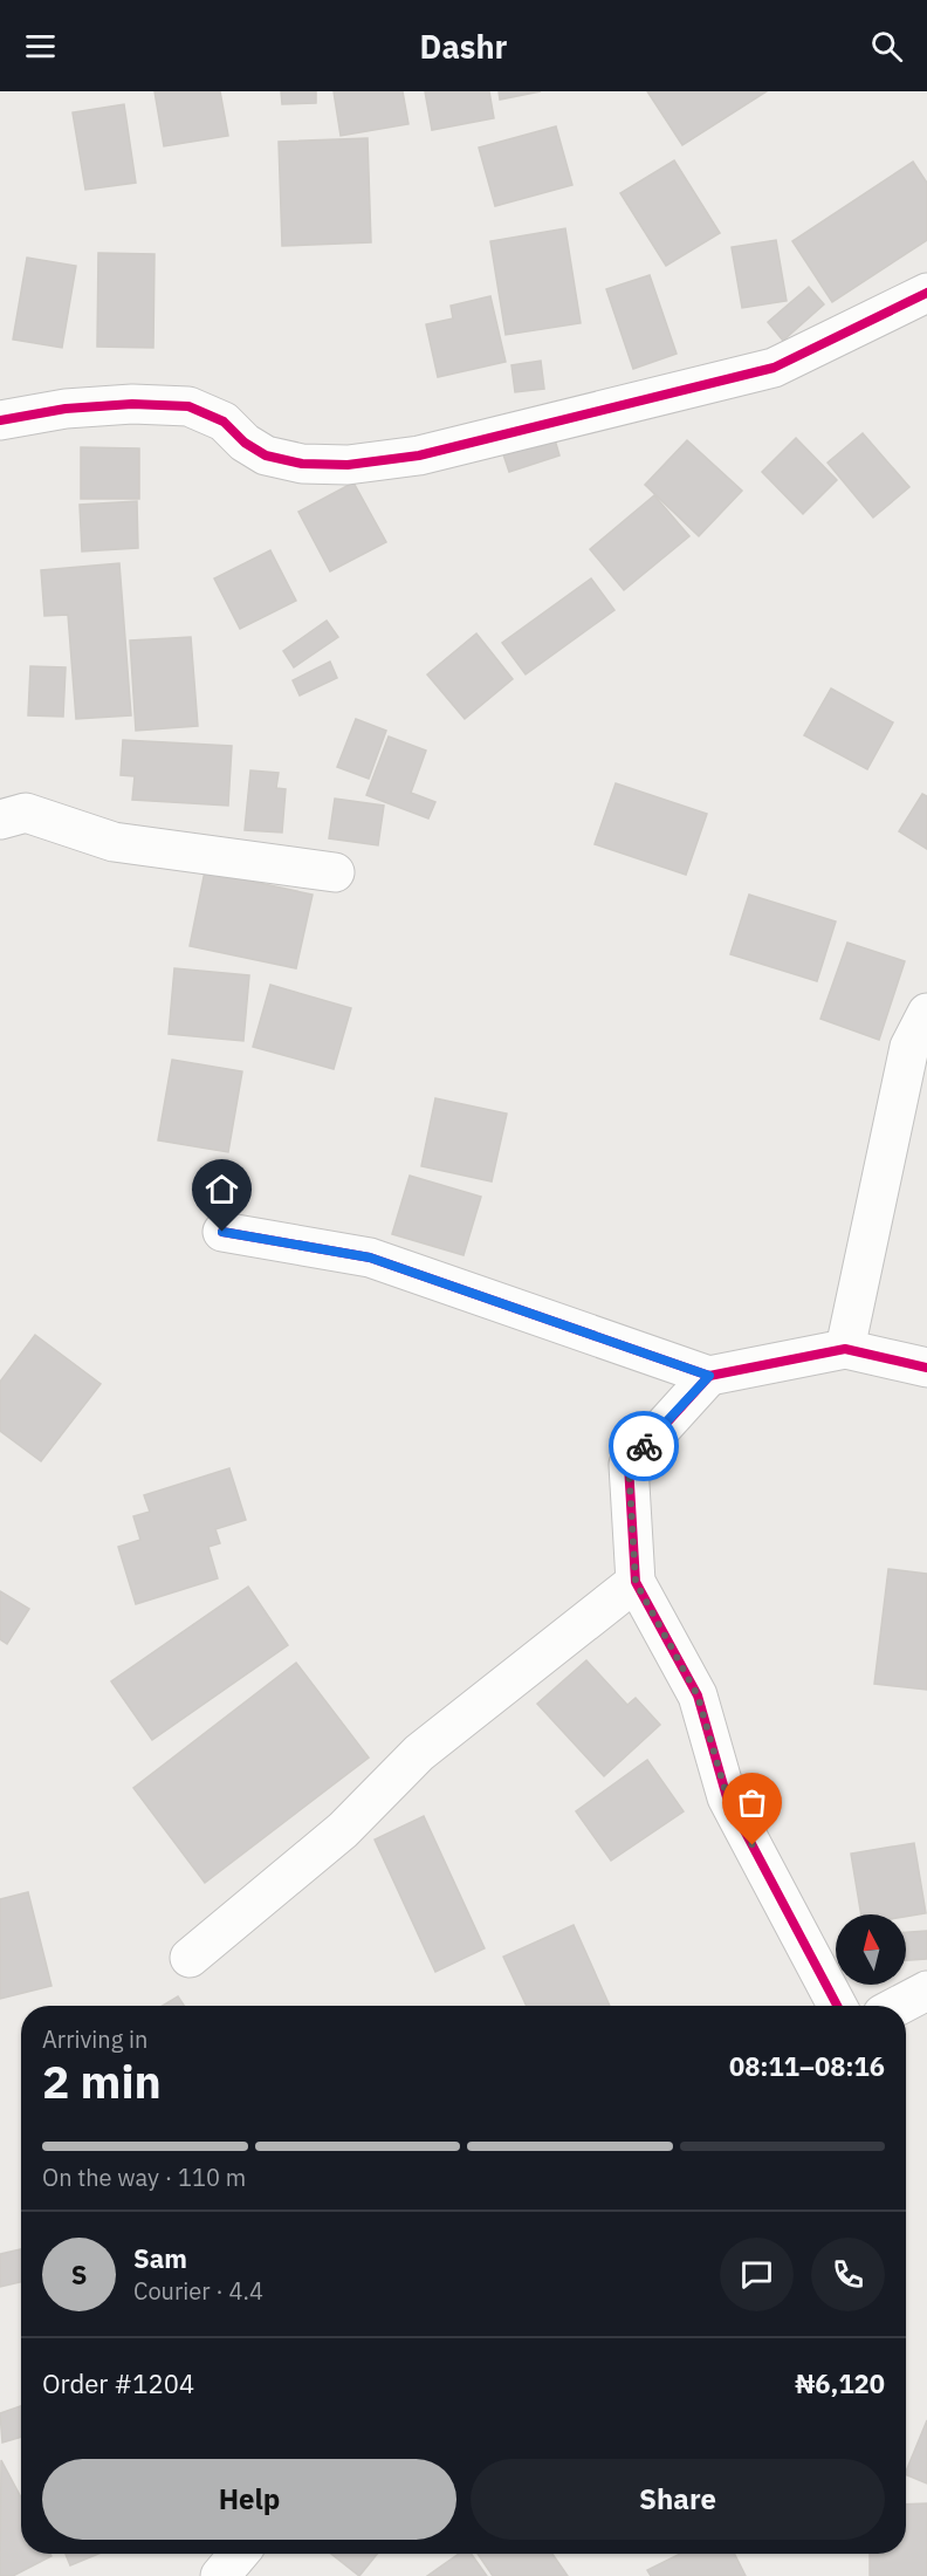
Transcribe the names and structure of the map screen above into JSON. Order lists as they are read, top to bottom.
{
  "north": "top",
  "page": {
    "header": "Dashr",
    "heading": ["2 min", "Arriving in", "08:11–08:16"],
    "panel": [
      "Sam",
      "Courier · 4.4",
      "Order #1204",
      "₦6,120"
    ],
    "bar": "On the way · 110 m",
    "round": "S",
    "buttons": ["Help", "Share"]
  }
}
